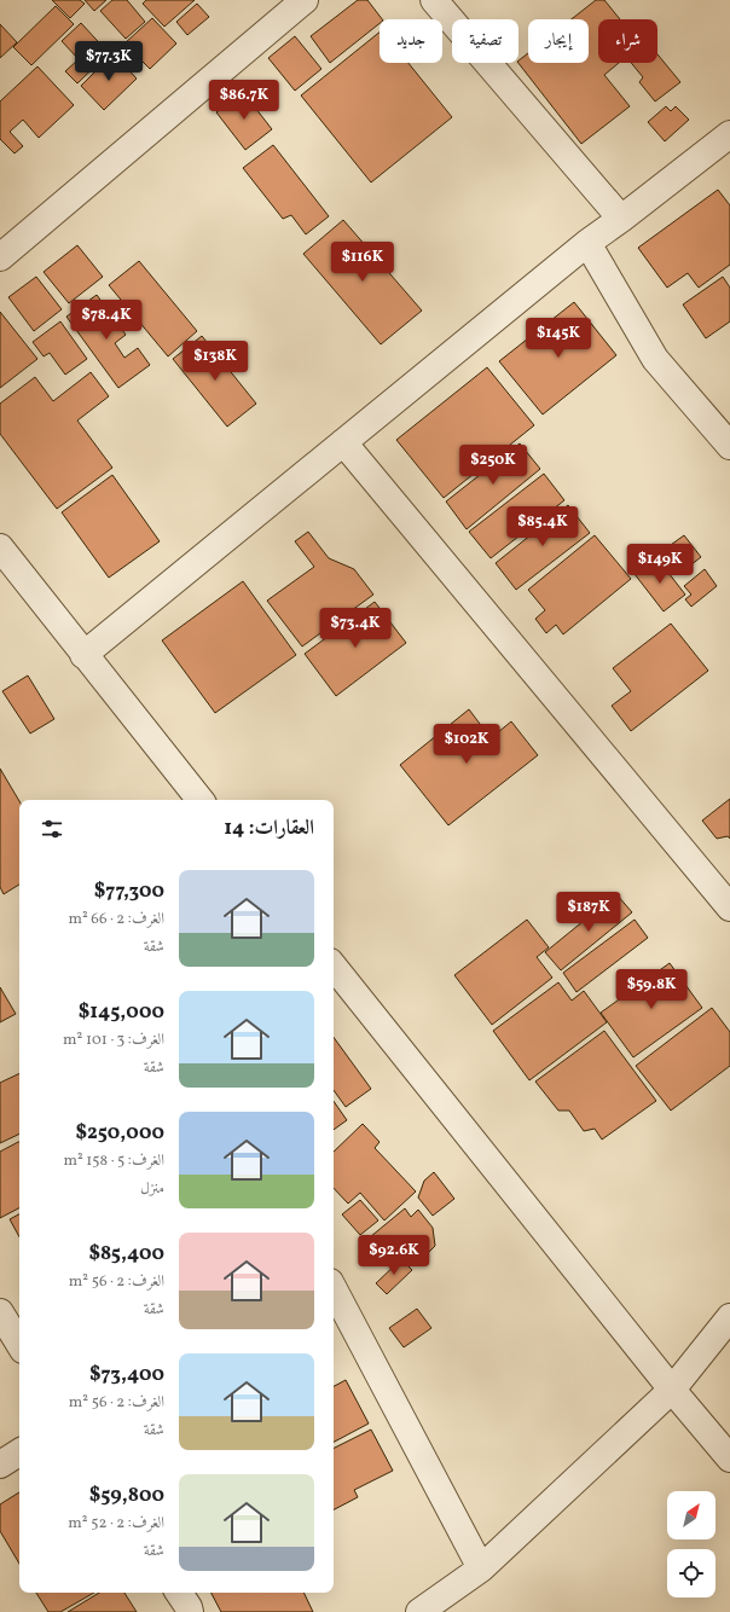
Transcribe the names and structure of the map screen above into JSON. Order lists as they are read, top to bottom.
{
  "north": "top right",
  "page": {
    "chip": [
      "شراء",
      "إيجار",
      "تصفية",
      "جديد"
    ],
    "price": [
      "$77.3K",
      "$86.7K",
      "$116K",
      "$78.4K",
      "$145K",
      "$138K",
      "$250K",
      "$85.4K",
      "$149K",
      "$73.4K",
      "$102K",
      "$187K",
      "$59.8K",
      "$92.6K"
    ],
    "heading": "العقارات: 14",
    "list": [
      {
        "name": "$77,300",
        "note": "الغرف: 2 · 66 m² · شقة"
      },
      {
        "name": "$145,000",
        "note": "الغرف: 3 · 101 m² · شقة"
      },
      {
        "name": "$250,000",
        "note": "الغرف: 5 · 158 m² · منزل"
      },
      {
        "name": "$85,400",
        "note": "الغرف: 2 · 56 m² · شقة"
      },
      {
        "name": "$73,400",
        "note": "الغرف: 2 · 56 m² · شقة"
      },
      {
        "name": "$59,800",
        "note": "الغرف: 2 · 52 m² · شقة"
      }
    ]
  }
}
